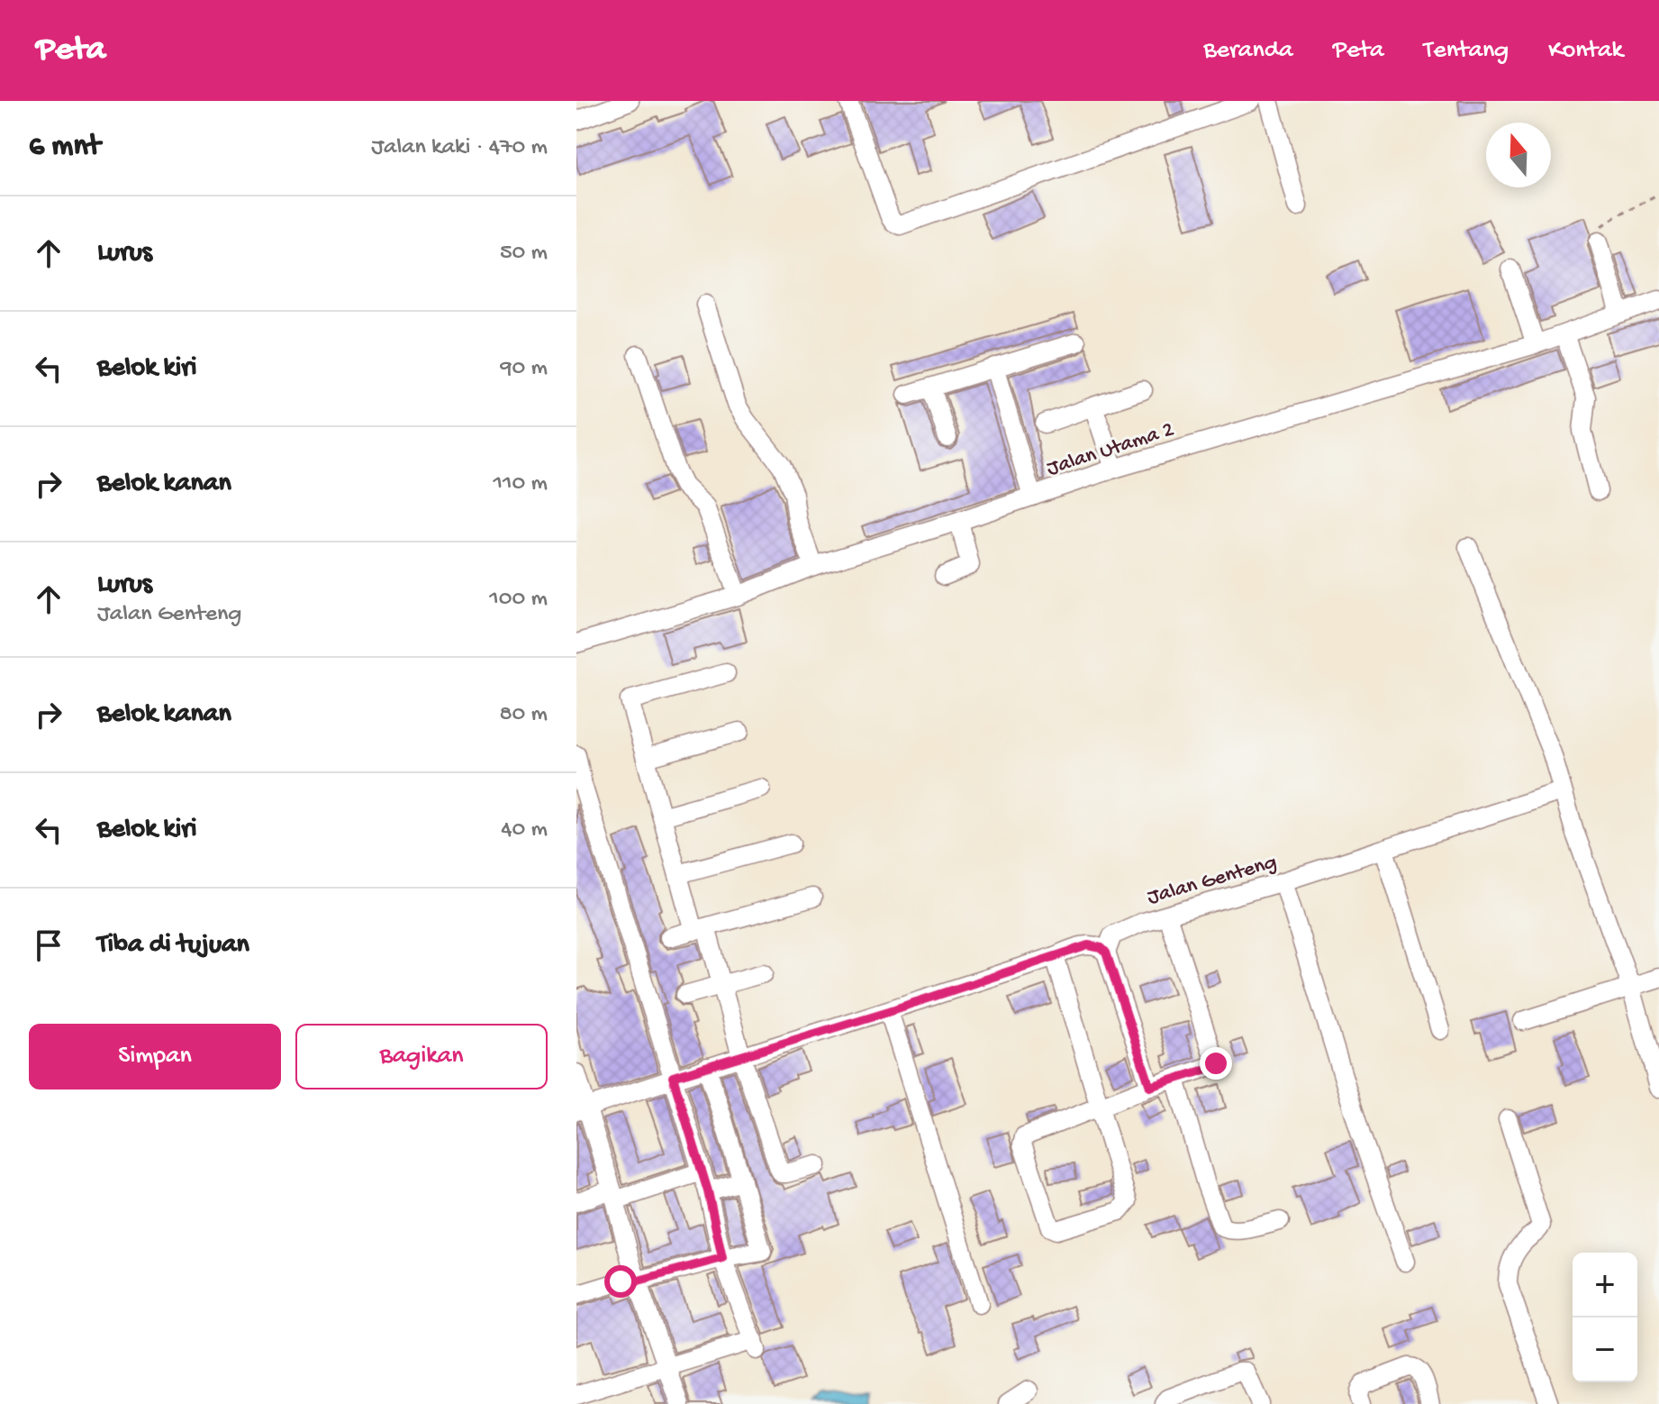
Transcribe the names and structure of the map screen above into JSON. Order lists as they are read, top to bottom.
{
  "streets": {
    "street": ["Jalan Utama 2", "Jalan Genteng"]
  },
  "north": "top",
  "page": {
    "header": "Peta",
    "nav": [
      "Beranda",
      "Peta",
      "Tentang",
      "Kontak"
    ],
    "heading": ["6 mnt", "Jalan kaki · 470 m"],
    "list": [
      ["Lurus", "50 m"],
      ["Belok kiri", "90 m"],
      ["Belok kanan", "110 m"],
      ["Lurus", "Jalan Genteng", "100 m"],
      ["Belok kanan", "80 m"],
      ["Belok kiri", "40 m"],
      "Tiba di tujuan"
    ],
    "buttons": ["Simpan", "Bagikan"],
    "map_buttons": ["+", "−"]
  }
}
